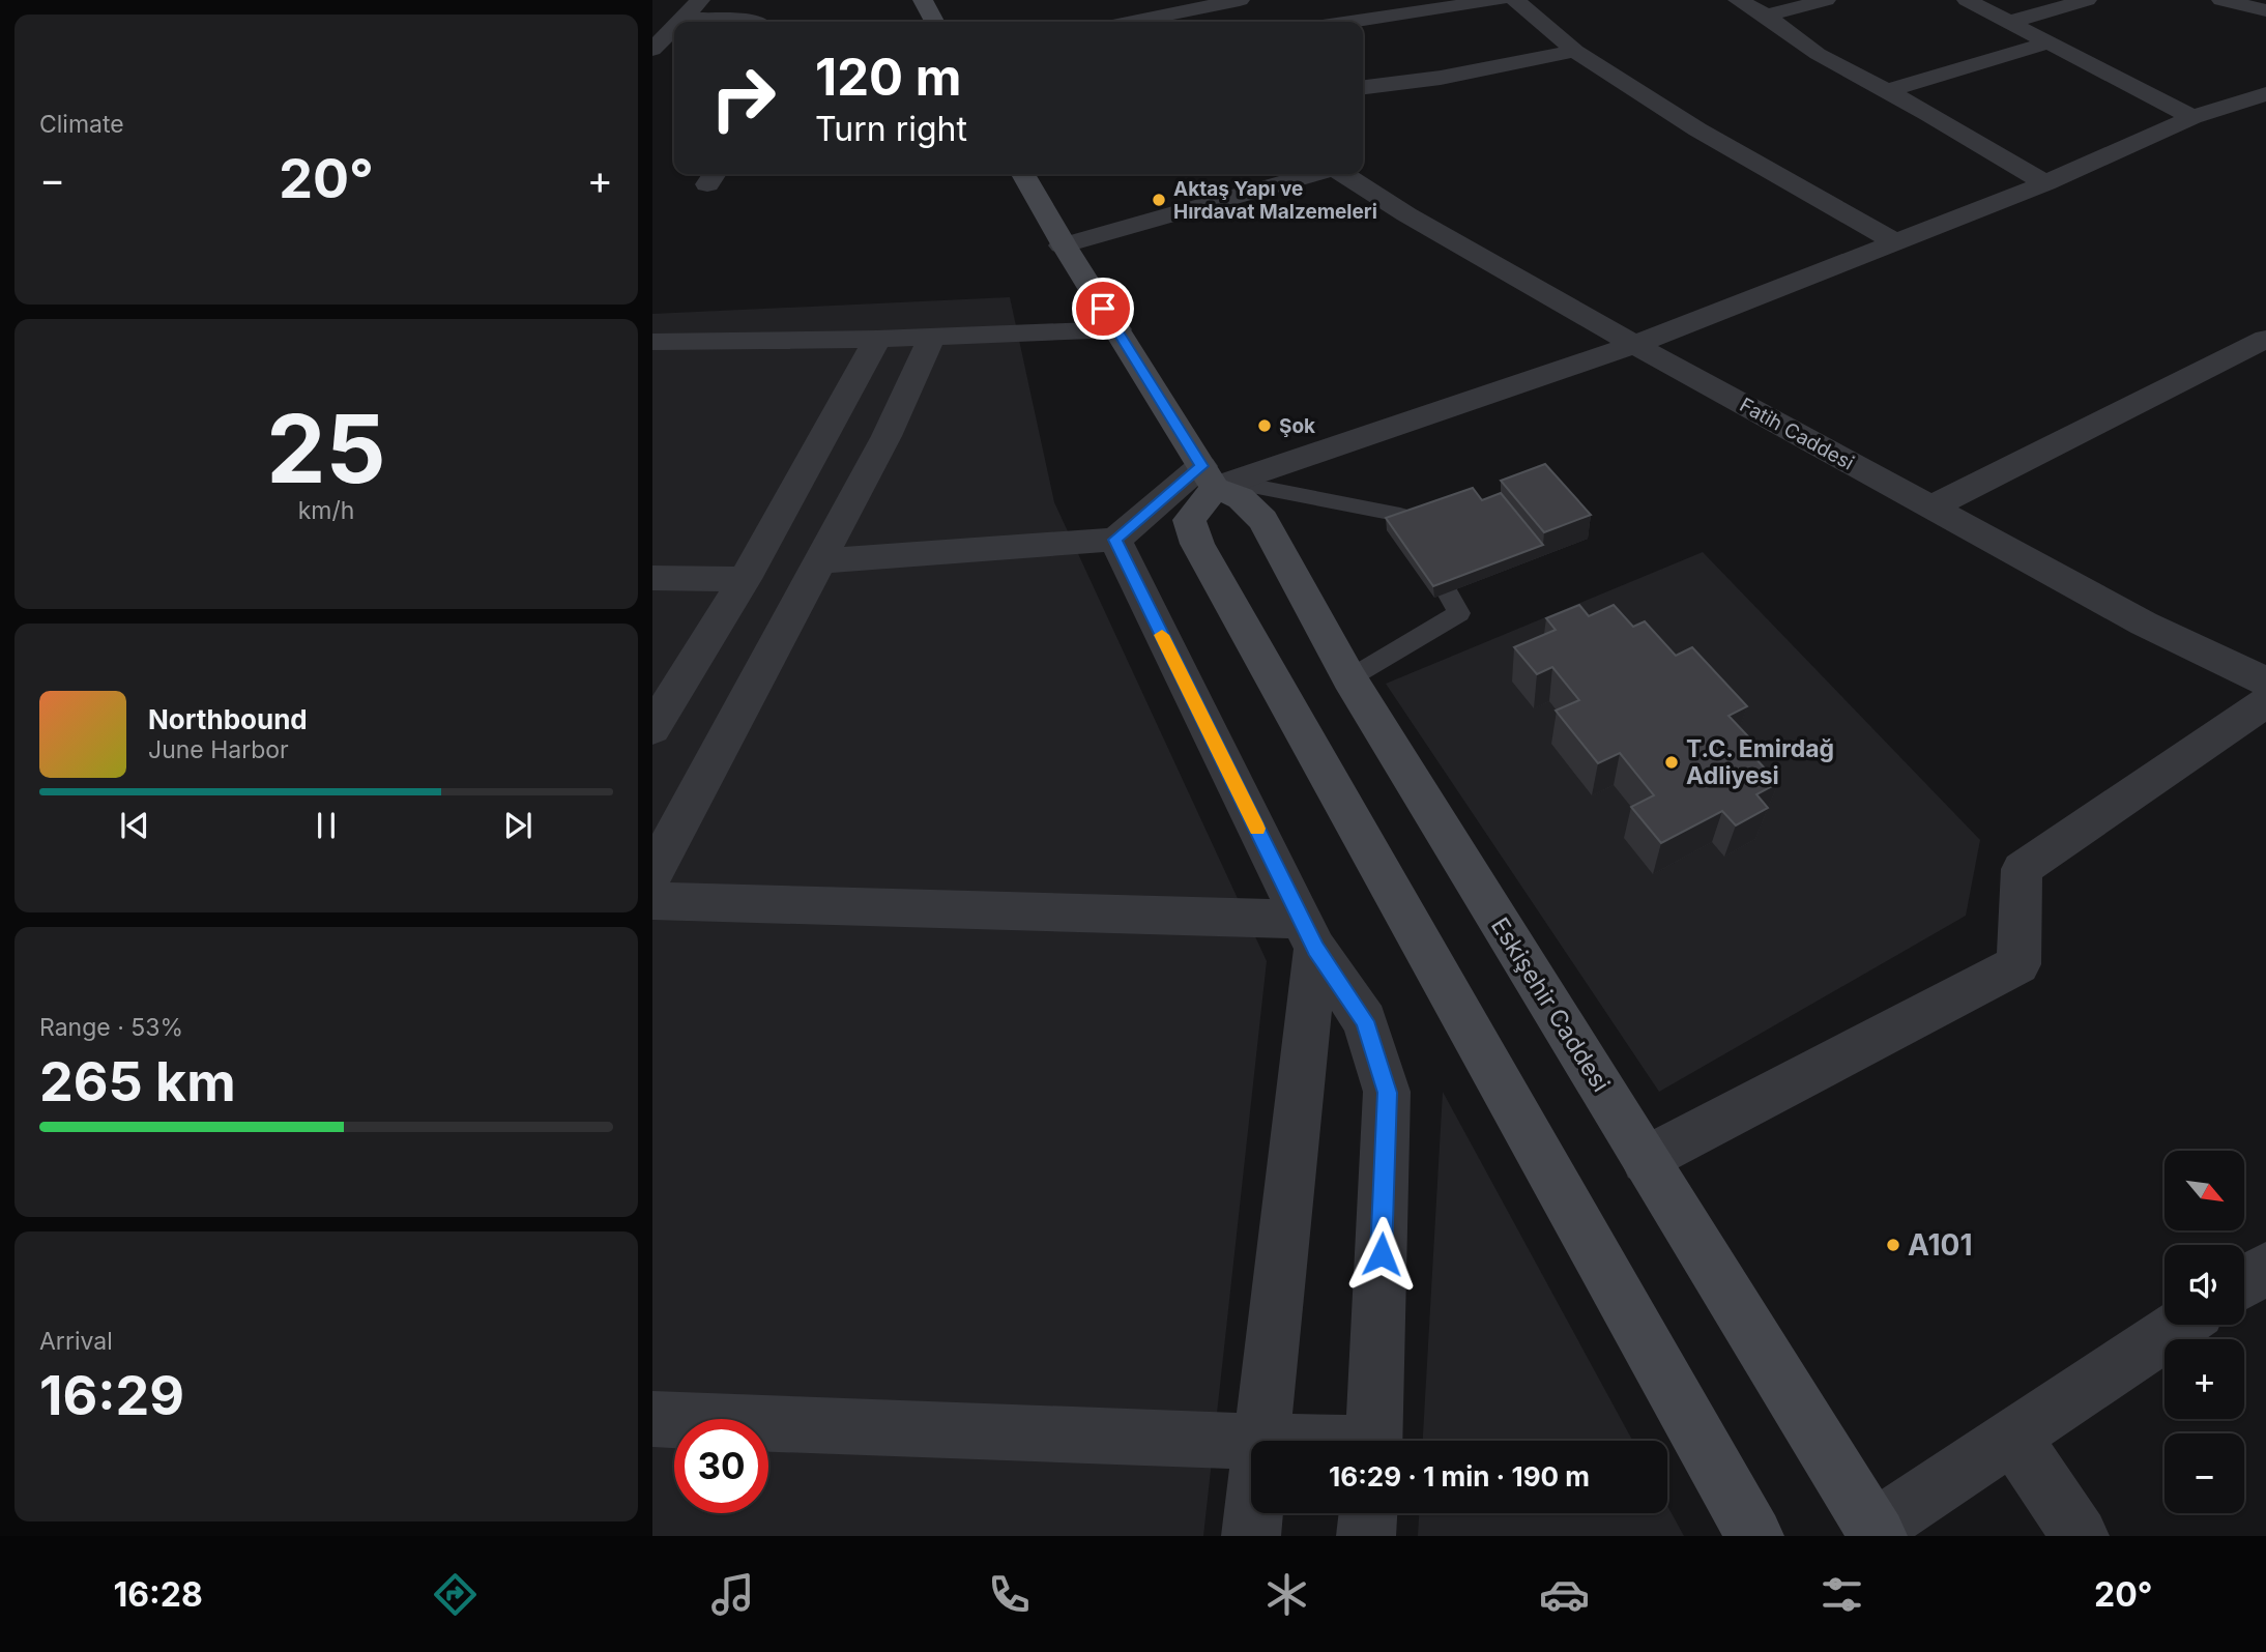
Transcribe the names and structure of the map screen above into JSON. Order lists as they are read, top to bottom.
{
  "streets": {
    "main road": ["Eskişehir Caddesi"],
    "street": ["Fatih Caddesi"]
  },
  "places": [
    "Aktaş Yapı ve Hırdavat Malzemeleri",
    "Şok",
    "T.C. Emirdağ Adliyesi",
    "A101"
  ],
  "north": "bottom right",
  "page": {
    "tile": [
      "Climate",
      ["25", "km/h"],
      ["Range · 53%", "265 km"],
      ["Arrival", "16:29"]
    ],
    "turn": ["120 m", "Turn right"],
    "heat": ["−", "20°", "+"],
    "song": ["Northbound", "June Harbor"],
    "map_buttons": ["+", "−"],
    "limit": "30",
    "trip": "16:29 · 1 min · 190 m",
    "tabs": ["16:28", "20°"]
  }
}
